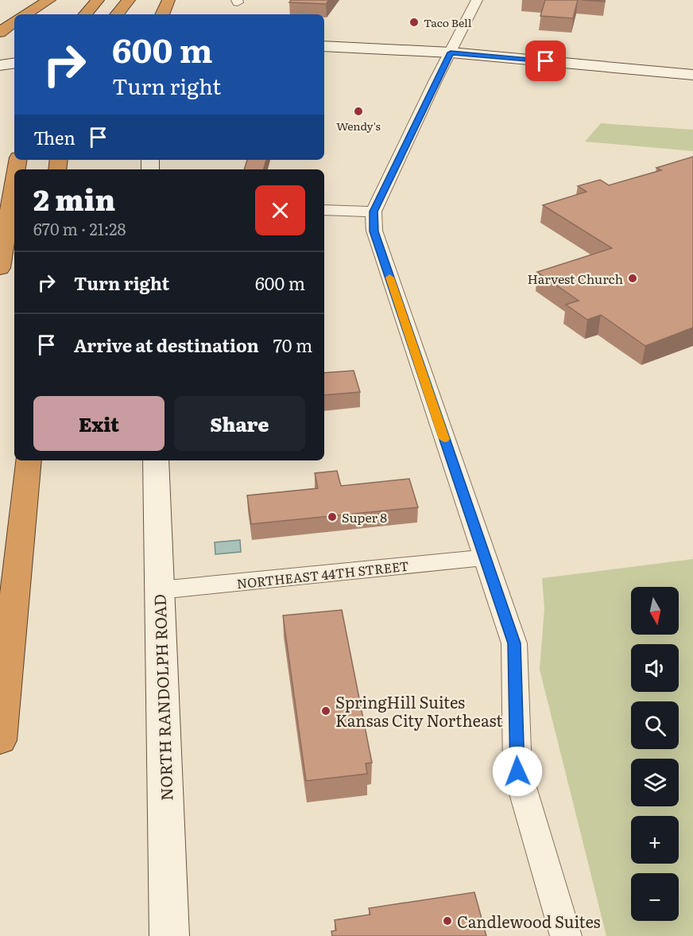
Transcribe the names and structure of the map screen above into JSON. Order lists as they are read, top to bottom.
{
  "streets": {
    "main road": ["NORTH RANDOLPH ROAD"],
    "street": ["NORTHEAST 44TH STREET"]
  },
  "crossings": [
    ["NORTHEAST 44TH STREET", "NORTH RANDOLPH ROAD"]
  ],
  "places": [
    "Taco Bell",
    "Wendy's",
    "Harvest Church",
    "Super 8",
    "SpringHill Suites Kansas City Northeast",
    "Candlewood Suites"
  ],
  "north": "bottom",
  "page": {
    "turn": ["600 m", "Turn right"],
    "then": "Then",
    "heading": ["2 min", "670 m · 21:28"],
    "list": [
      {
        "name": "Turn right",
        "value": "600 m"
      },
      {
        "name": "Arrive at destination",
        "value": "70 m"
      }
    ],
    "buttons": ["Exit", "Share"],
    "map_buttons": ["+", "−"]
  }
}
